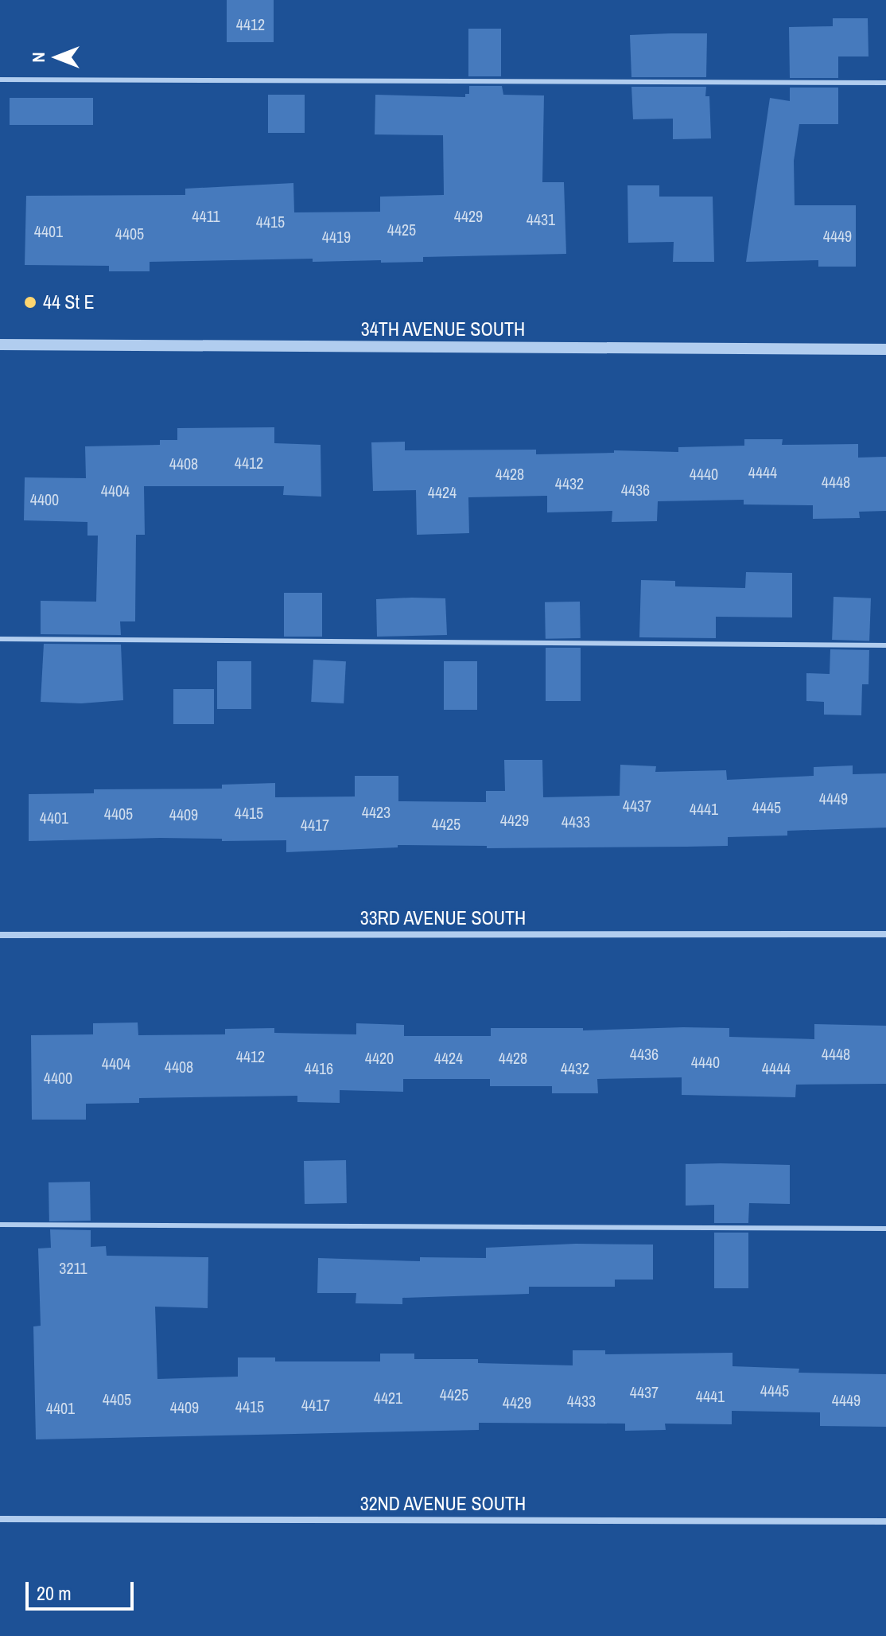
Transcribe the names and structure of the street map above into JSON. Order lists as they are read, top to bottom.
{
  "streets": {
    "street": ["34TH AVENUE SOUTH", "33RD AVENUE SOUTH", "32ND AVENUE SOUTH"]
  },
  "places": ["44 St E"],
  "house_numbers": [
    "4412",
    "4411",
    "4429",
    "4431",
    "4415",
    "4425",
    "4401",
    "4405",
    "4449",
    "4419",
    "4412",
    "4408",
    "4444",
    "4428",
    "4440",
    "4448",
    "4432",
    "4436",
    "4404",
    "4424",
    "4400",
    "4449",
    "4437",
    "4445",
    "4441",
    "4423",
    "4415",
    "4405",
    "4409",
    "4401",
    "4429",
    "4433",
    "4425",
    "4417",
    "4436",
    "4448",
    "4412",
    "4420",
    "4424",
    "4428",
    "4440",
    "4404",
    "4408",
    "4416",
    "4432",
    "4444",
    "4400",
    "3211",
    "4445",
    "4437",
    "4425",
    "4441",
    "4421",
    "4405",
    "4449",
    "4433",
    "4429",
    "4417",
    "4415",
    "4409",
    "4401"
  ],
  "scale_bar": "20 m",
  "north": "left"
}
